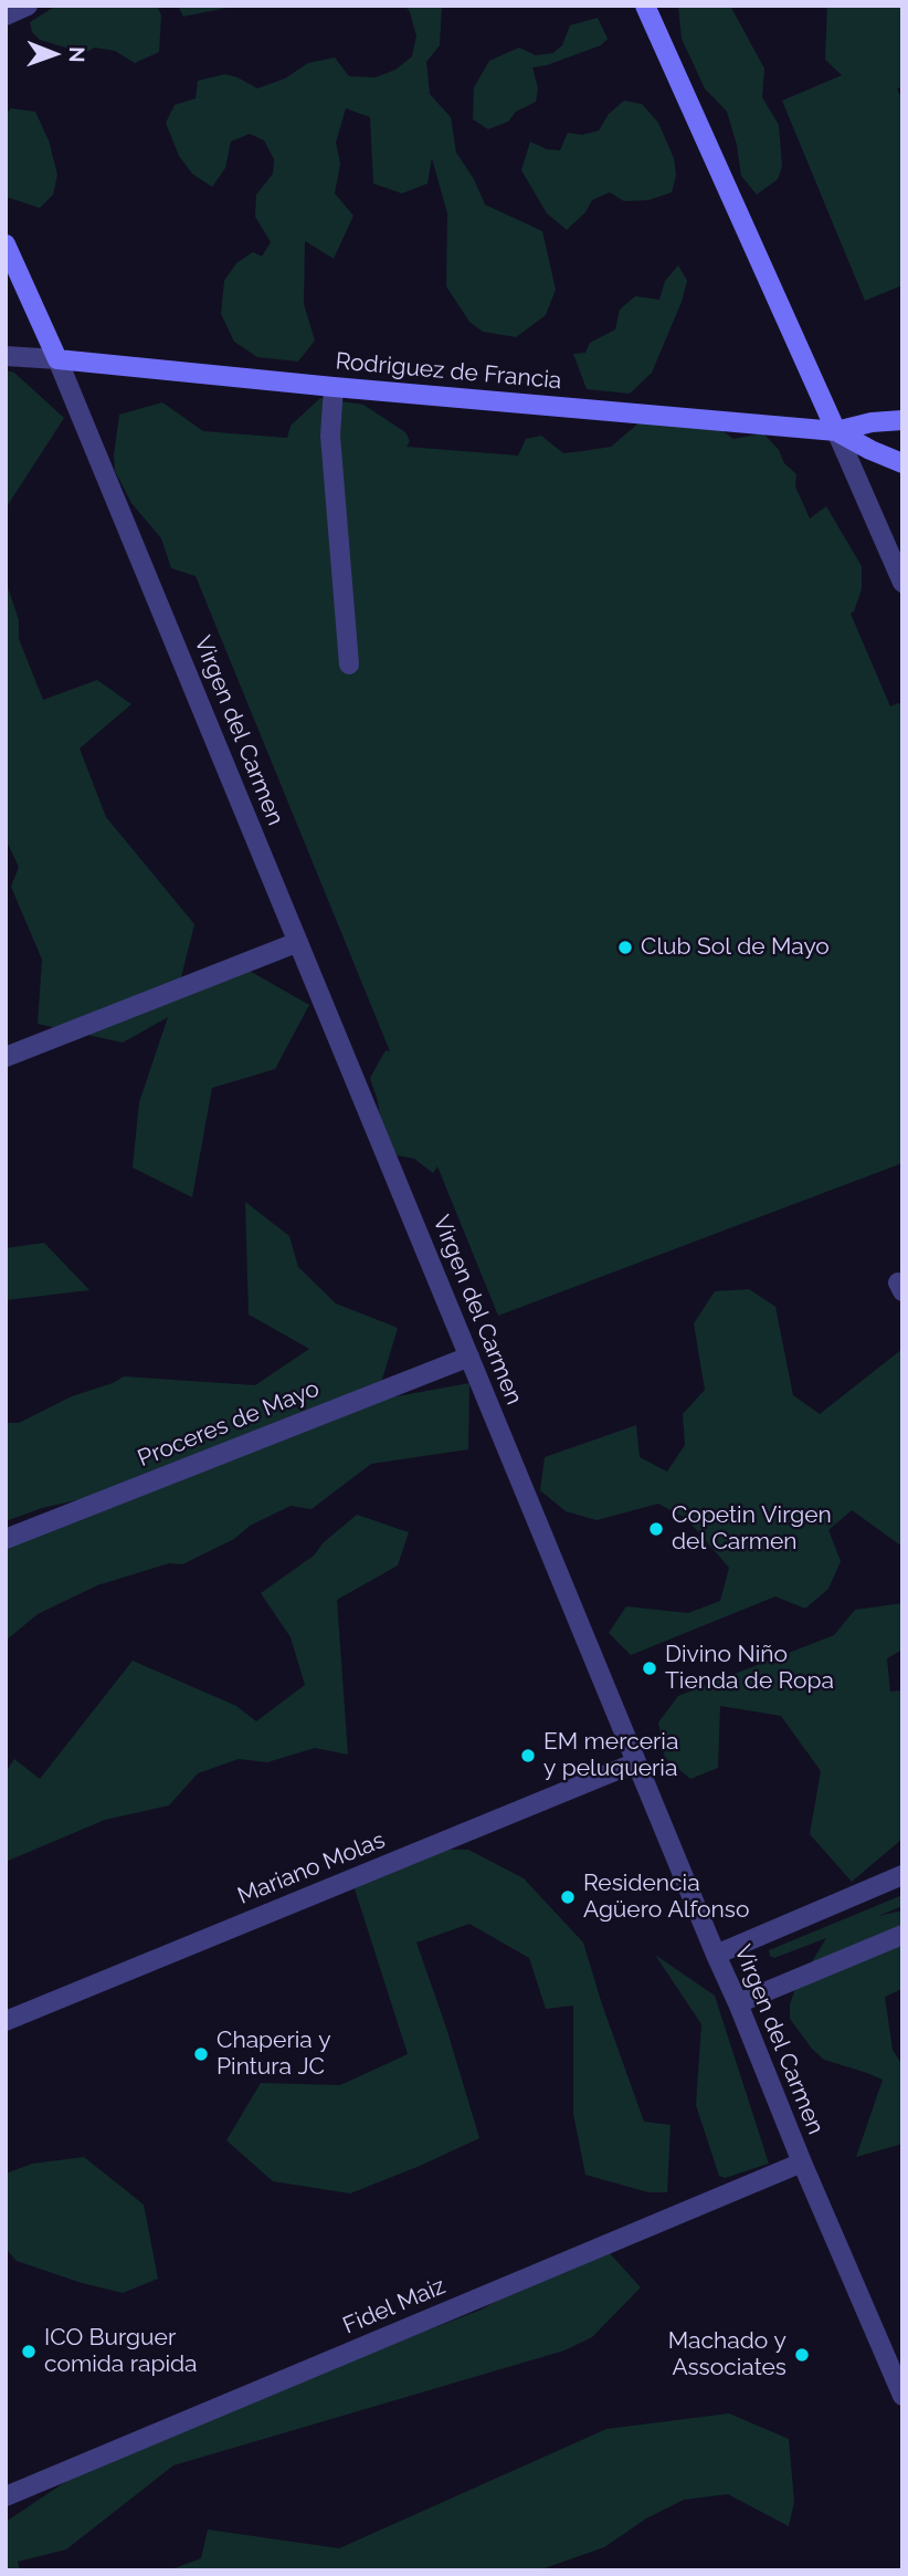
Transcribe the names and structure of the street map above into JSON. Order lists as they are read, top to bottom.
{
  "streets": {
    "main road": ["Rodriguez de Francia", "Virgen del Carmen"],
    "street": ["Proceres de Mayo", "Mariano Molas", "Fidel Maiz"]
  },
  "crossings": [
    ["Rodriguez de Francia", "Virgen del Carmen"],
    ["Virgen del Carmen", "Proceres de Mayo"],
    ["Virgen del Carmen", "Mariano Molas"],
    ["Virgen del Carmen", "Fidel Maiz"]
  ],
  "places": [
    "Club Sol de Mayo",
    "Copetin Virgen del Carmen",
    "Divino Niño Tienda de Ropa",
    "EM merceria y peluqueria",
    "Residencia Agüero Alfonso",
    "Chaperia y Pintura JC",
    "ICO Burguer comida rapida",
    "Machado y Associates"
  ],
  "north": "right"
}
